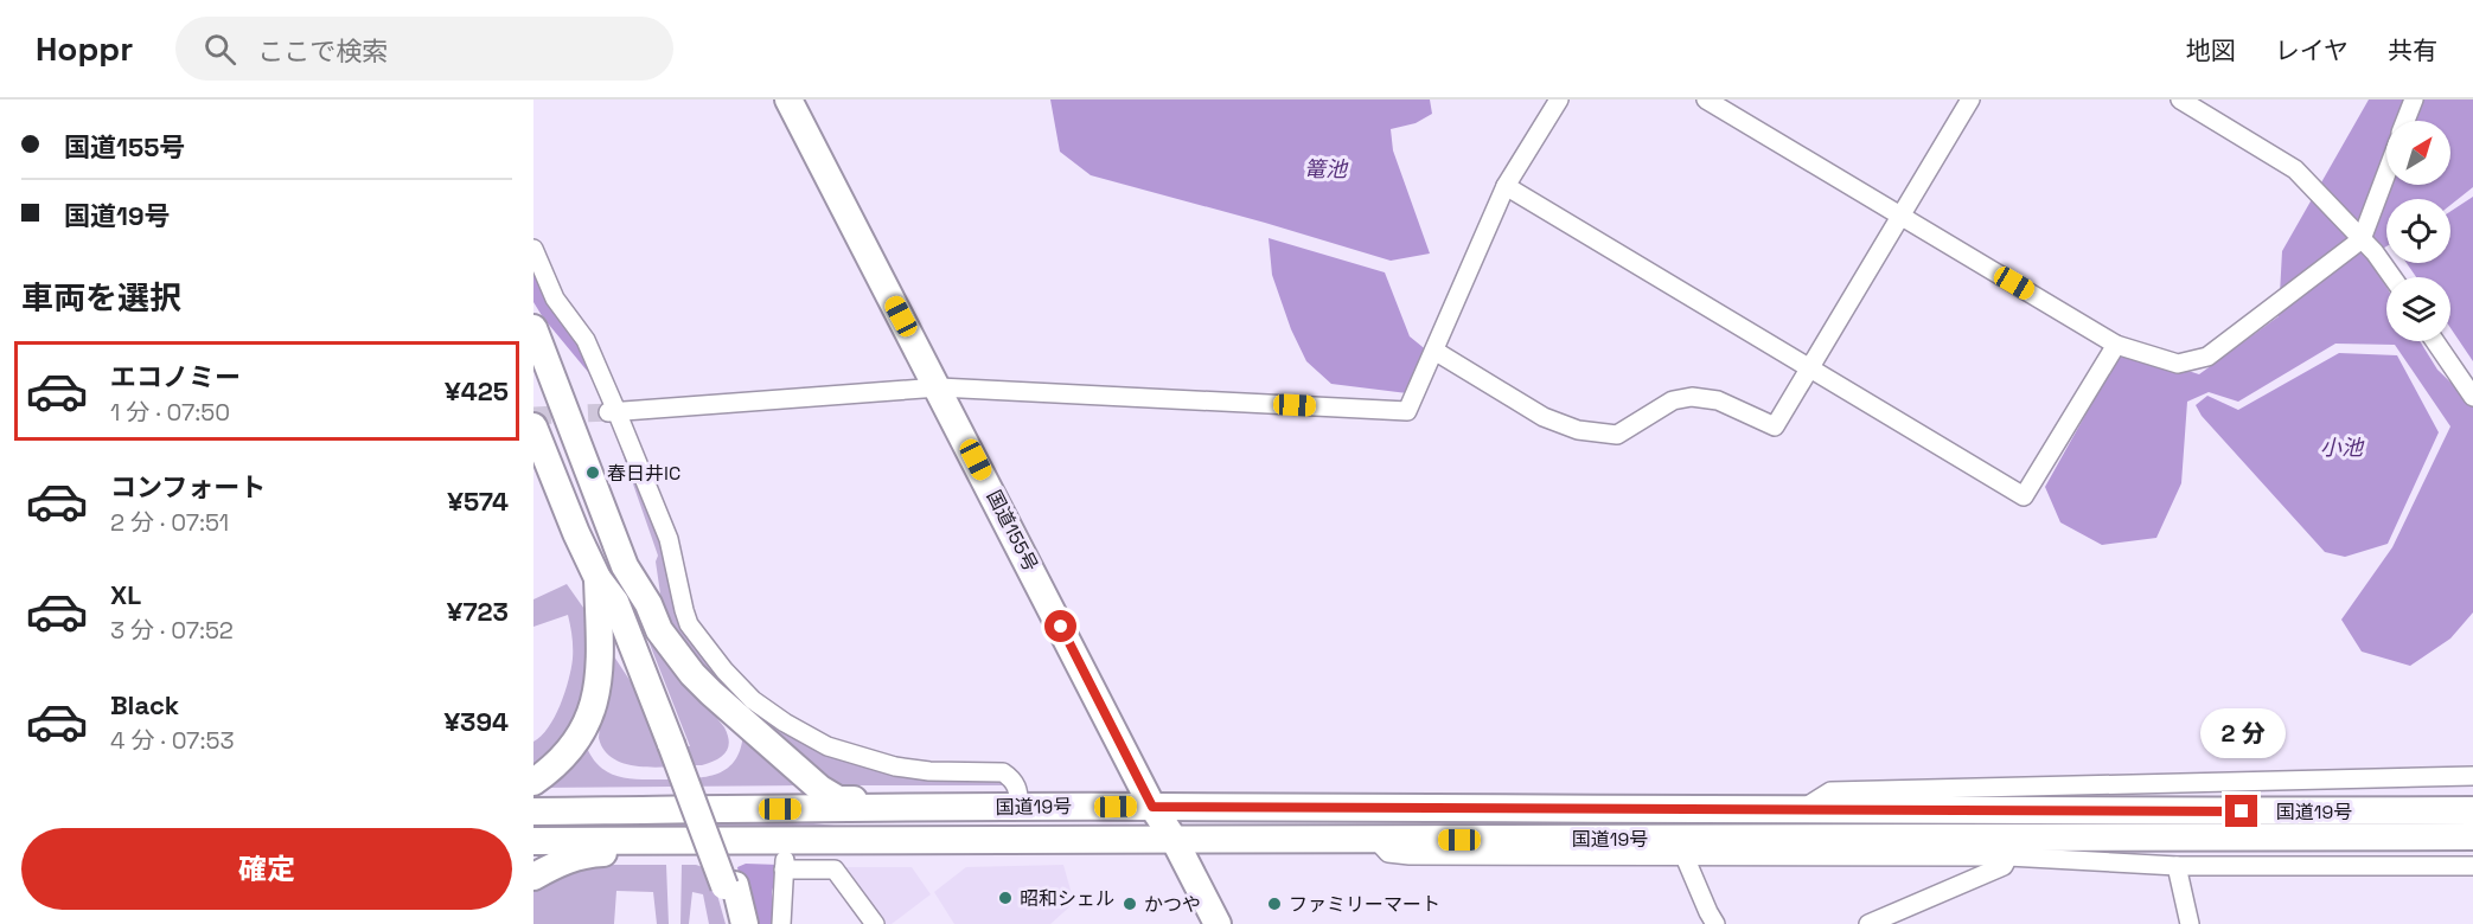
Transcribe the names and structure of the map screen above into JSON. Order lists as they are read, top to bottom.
{
  "streets": {
    "highway": ["国道155号", "国道19号"]
  },
  "crossings": [
    ["国道155号", "国道19号"]
  ],
  "water": ["篭池", "小池"],
  "places": [
    "春日井IC",
    "昭和シェル",
    "かつや",
    "ファミリーマート"
  ],
  "north": "top right",
  "page": {
    "header": "Hoppr",
    "search": "ここで検索",
    "nav": ["地図", "レイヤ", "共有"],
    "banner": ["国道155号", "国道19号"],
    "heading": "車両を選択",
    "list": [
      {
        "name": "エコノミー",
        "note": "1 分 · 07:50",
        "value": "¥425"
      },
      {
        "name": "コンフォート",
        "note": "2 分 · 07:51",
        "value": "¥574"
      },
      {
        "name": "XL",
        "note": "3 分 · 07:52",
        "value": "¥723"
      },
      {
        "name": "Black",
        "note": "4 分 · 07:53",
        "value": "¥394"
      }
    ],
    "bubble": "2 分",
    "buttons": "確定"
  }
}
